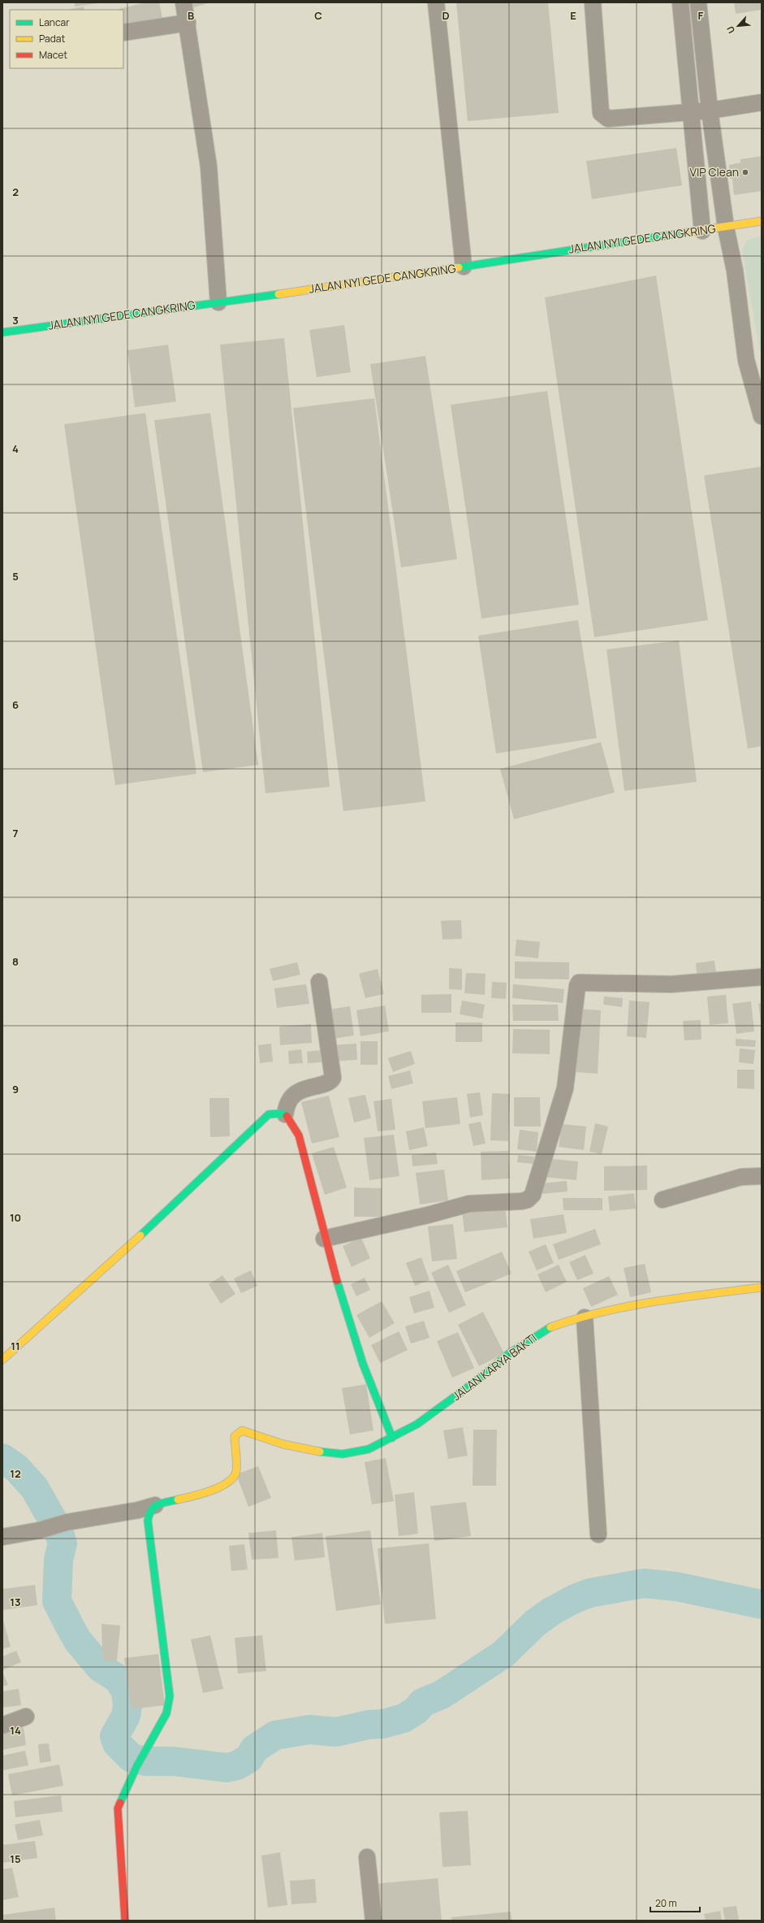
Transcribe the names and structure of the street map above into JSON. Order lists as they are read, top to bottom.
{
  "streets": {
    "street": ["JALAN NYI GEDE CANGKRING", "JALAN KARYA BAKTI"]
  },
  "places": ["VIP Clean"],
  "legend": ["Lancar", "Padat", "Macet"],
  "scale_bar": "20 m",
  "north": "bottom left",
  "grid": {
    "columns": [
      "B",
      "C",
      "D",
      "E",
      "F"
    ],
    "rows": [
      "2",
      "3",
      "4",
      "5",
      "6",
      "7",
      "8",
      "9",
      "10",
      "11",
      "12",
      "13",
      "14",
      "15"
    ]
  }
}
